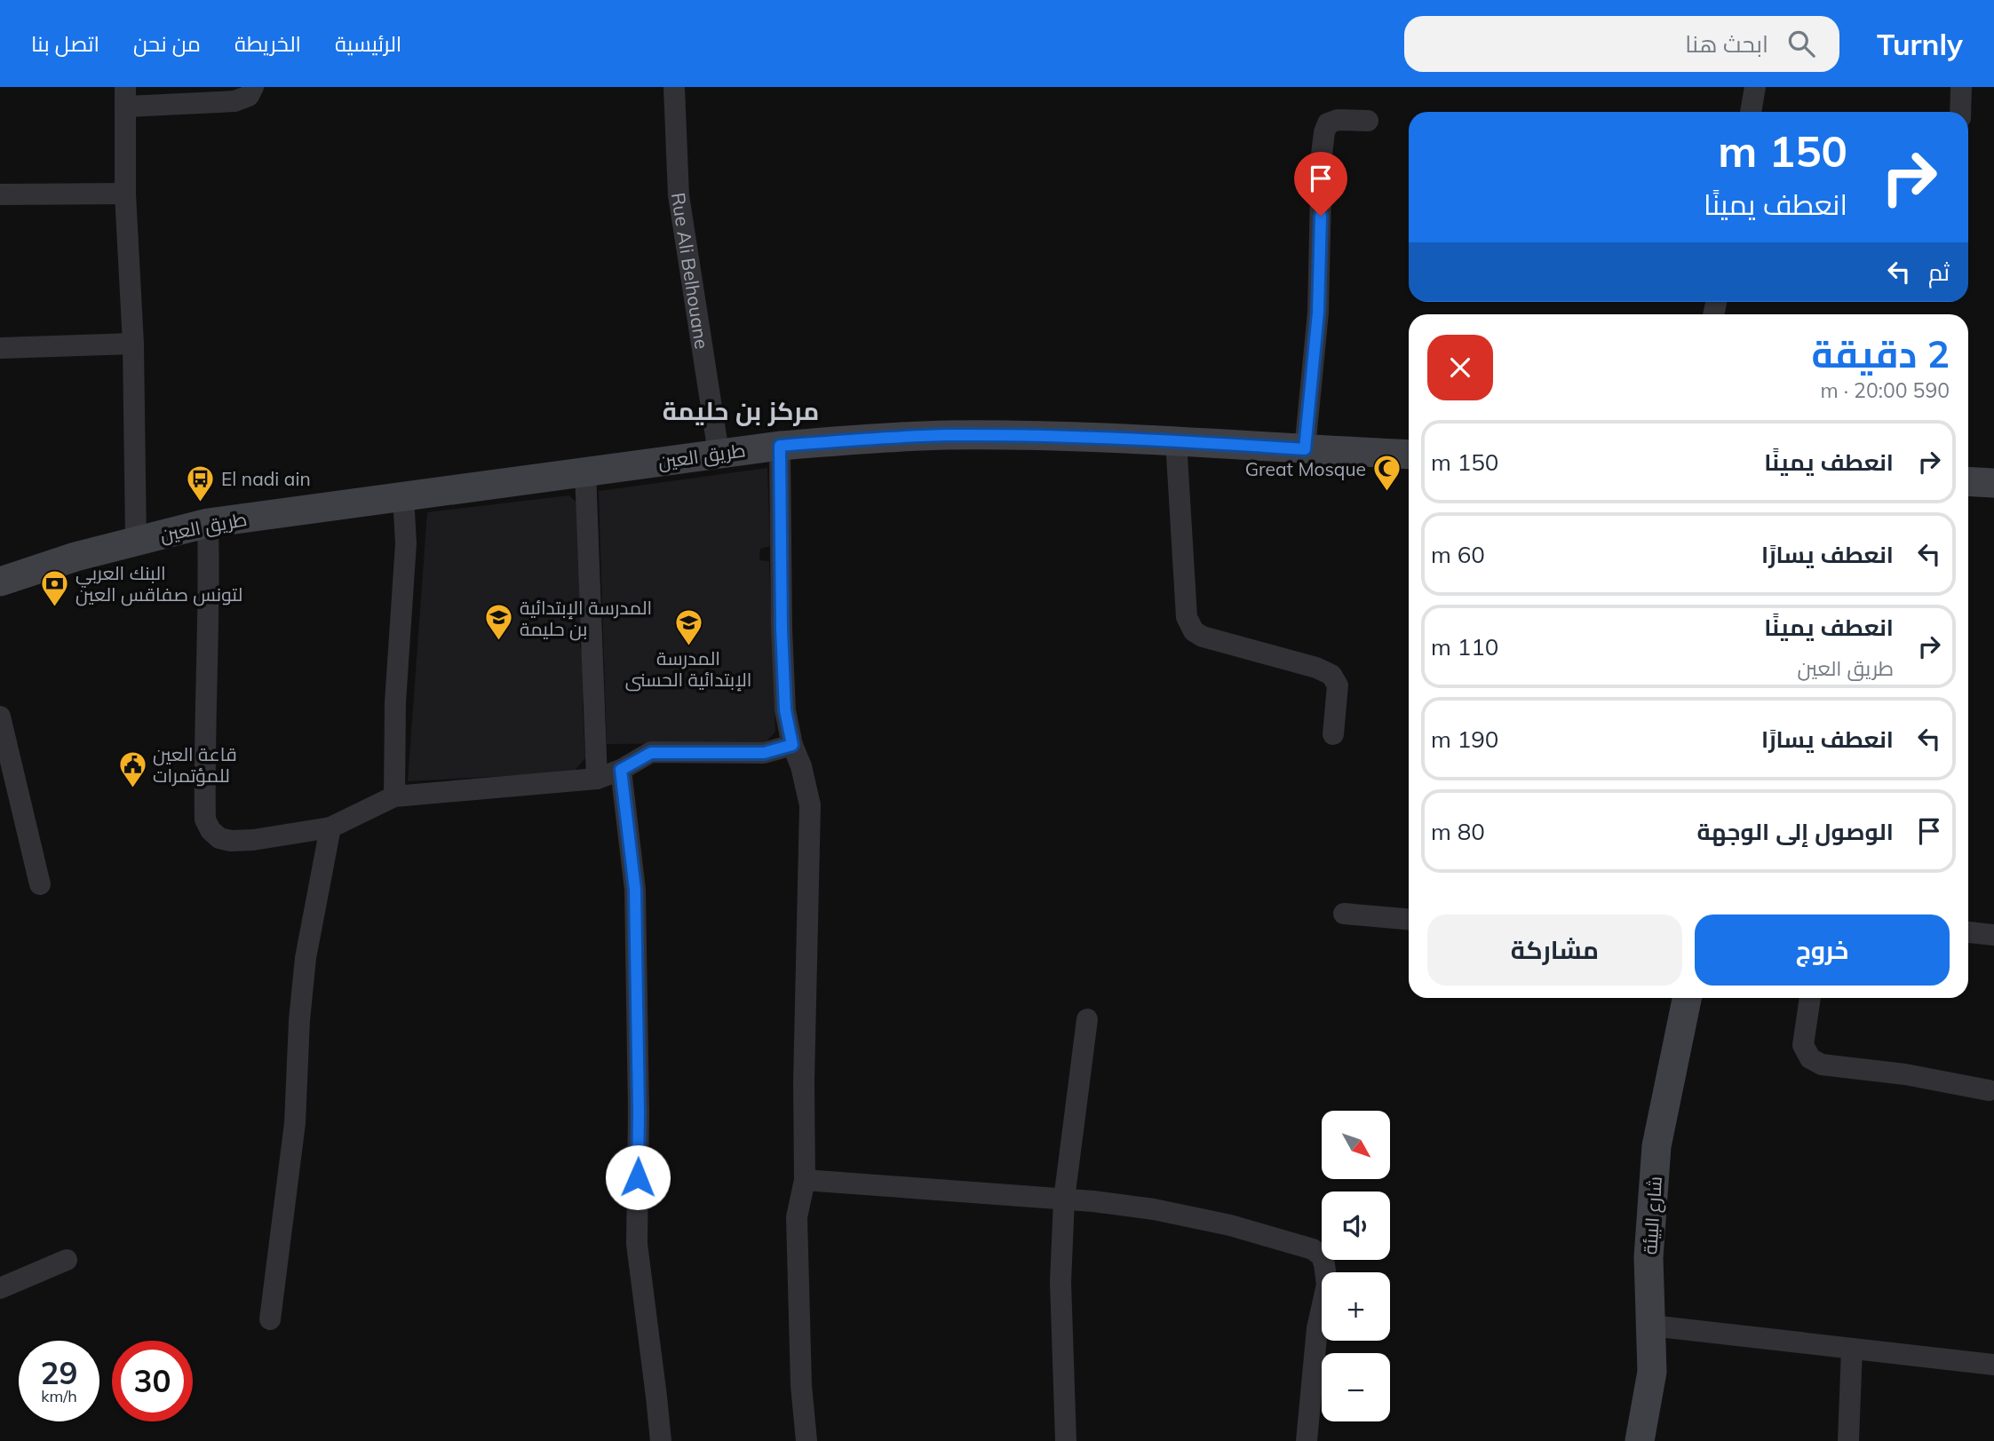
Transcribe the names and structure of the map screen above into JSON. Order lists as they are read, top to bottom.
{
  "streets": {
    "main road": ["طريق العين", "شارع البيئة"],
    "street": ["Rue Ali Belhouane"]
  },
  "crossings": [
    ["Rue Ali Belhouane", "طريق العين"]
  ],
  "districts": ["مركز بن حليمة"],
  "places": {
    "mosque": ["Great Mosque"],
    "bus stop": ["El nadi ain"],
    "bank": ["البنك العربي لتونس صفاقس العين"],
    "school or university": ["المدرسة الإبتدائية بن حليمة", "المدرسة الإبتدائية الحسنى"],
    "public building": ["قاعة العين للمؤتمرات"]
  },
  "north": "bottom right",
  "page": {
    "header": "Turnly",
    "search": "ابحث هنا",
    "nav": [
      "الرئيسية",
      "الخريطة",
      "من نحن",
      "اتصل بنا"
    ],
    "turn": ["150 m", "انعطف يمينًا"],
    "then": "ثم",
    "heading": ["2 دقيقة", "590 m · 20:00"],
    "list": [
      {
        "name": "انعطف يمينًا",
        "value": "150 m"
      },
      {
        "name": "انعطف يسارًا",
        "value": "60 m"
      },
      {
        "name": "انعطف يمينًا",
        "note": "طريق العين",
        "value": "110 m"
      },
      {
        "name": "انعطف يسارًا",
        "value": "190 m"
      },
      {
        "name": "الوصول إلى الوجهة",
        "value": "80 m"
      }
    ],
    "buttons": ["خروج", "مشاركة"],
    "map_buttons": ["+", "−"],
    "speed": "29 km/h",
    "limit": "30"
  }
}
